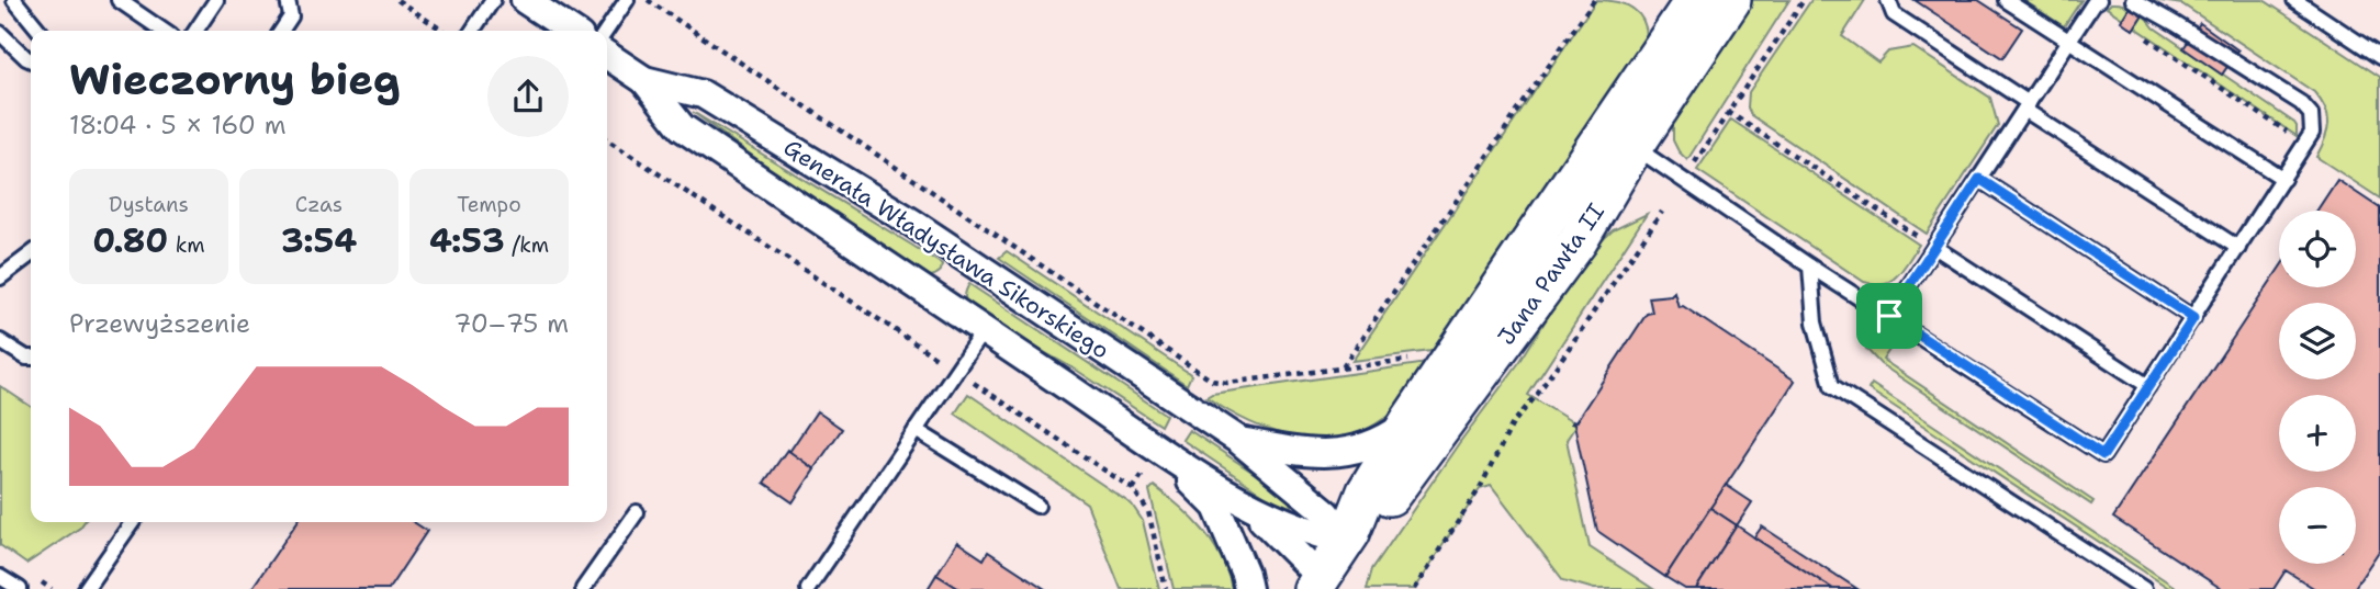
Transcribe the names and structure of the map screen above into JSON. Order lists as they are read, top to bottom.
{
  "streets": {
    "main road": ["Jana Pawła II"],
    "street": ["Generała Władysława Sikorskiego"]
  },
  "crossings": [
    ["Generała Władysława Sikorskiego", "Jana Pawła II"]
  ],
  "page": {
    "heading": ["Wieczorny bieg", "18:04 · 5 × 160 m"],
    "stats": [
      ["Dystans", "0.80 km"],
      ["Czas", "3:54"],
      ["Tempo", "4:53 /km"]
    ],
    "map_buttons": ["+", "−"],
    "chart": ["Przewyższenie", "70–75 m"]
  }
}
